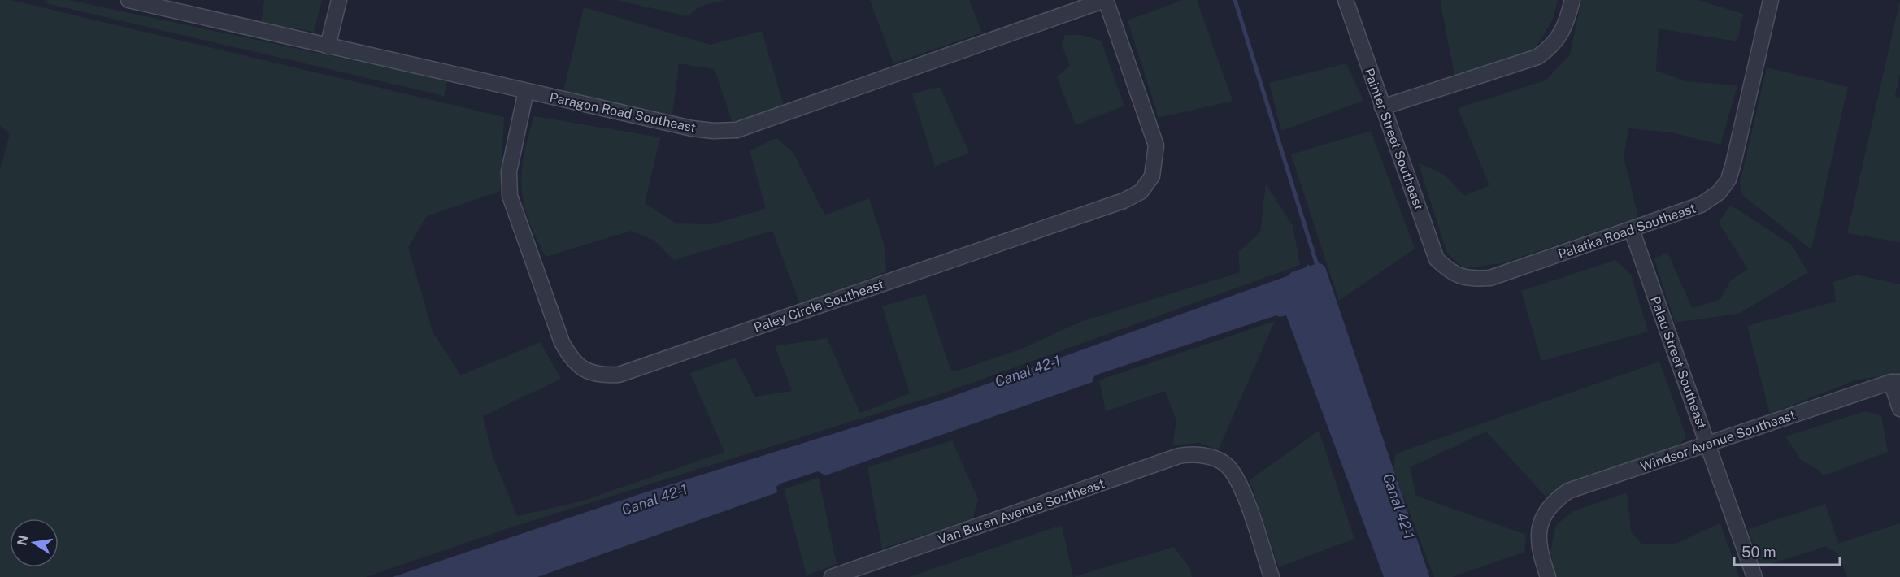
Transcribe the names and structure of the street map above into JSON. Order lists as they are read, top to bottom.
{
  "streets": {
    "street": [
      "Paragon Road Southeast",
      "Painter Street Southeast",
      "Palatka Road Southeast",
      "Paley Circle Southeast",
      "Palau Street Southeast",
      "Windsor Avenue Southeast",
      "Van Buren Avenue Southeast"
    ]
  },
  "crossings": [
    ["Paragon Road Southeast", "Paley Circle Southeast"],
    ["Painter Street Southeast", "Palatka Road Southeast"],
    ["Palatka Road Southeast", "Palau Street Southeast"],
    ["Palau Street Southeast", "Windsor Avenue Southeast"]
  ],
  "water": ["Canal 42-1"],
  "scale_bar": "50 m",
  "north": "left"
}
